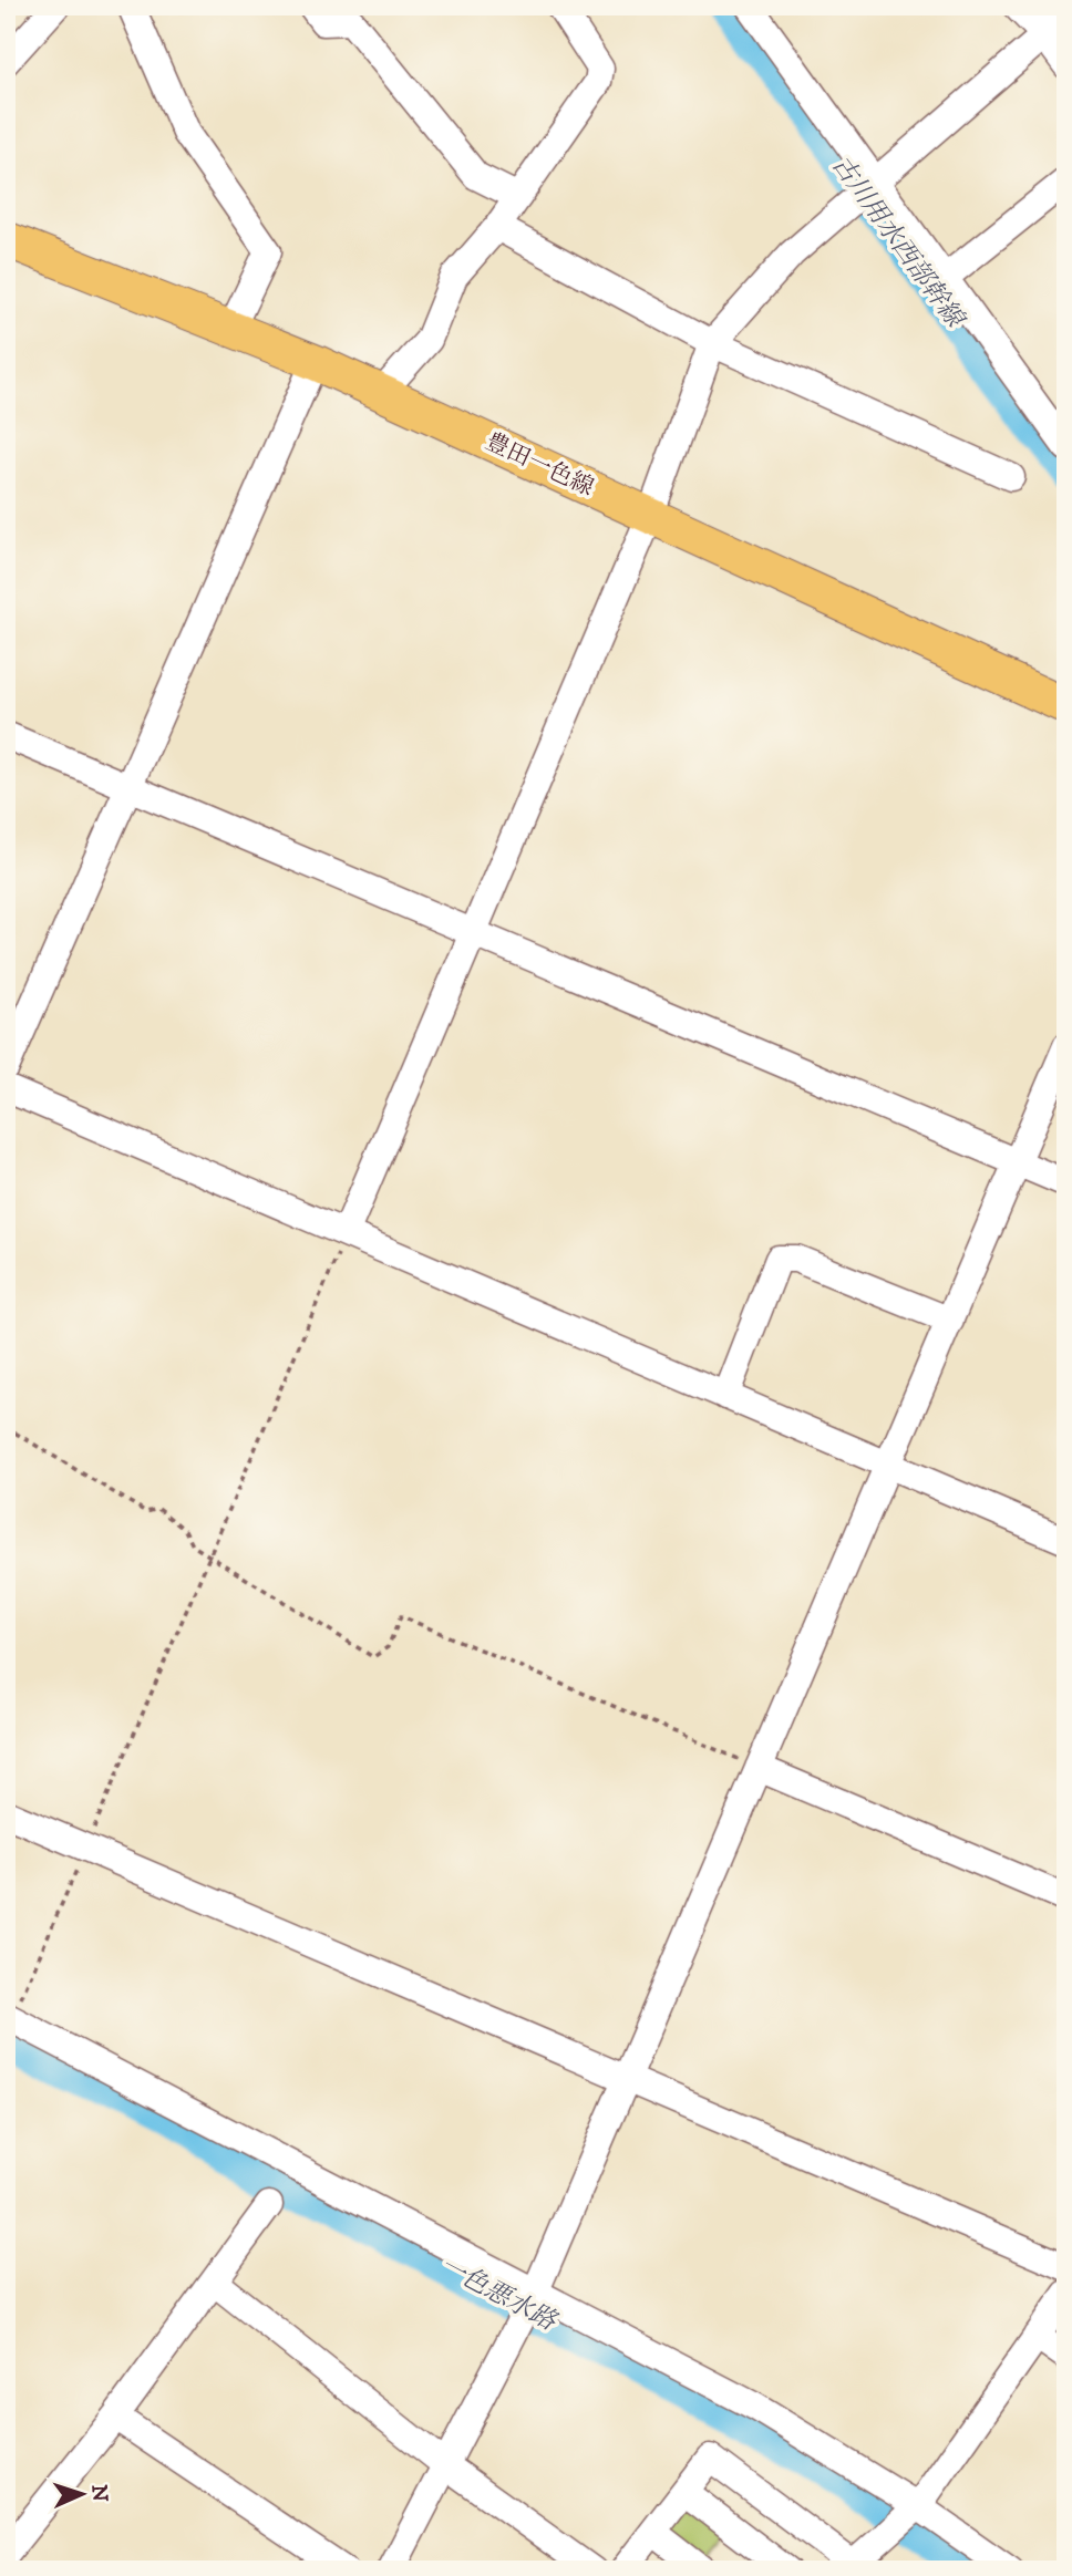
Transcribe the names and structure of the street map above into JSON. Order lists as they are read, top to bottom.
{
  "streets": {
    "main road": ["豊田一色線"]
  },
  "water": ["古川用水西部幹線", "一色悪水路"],
  "north": "right"
}
